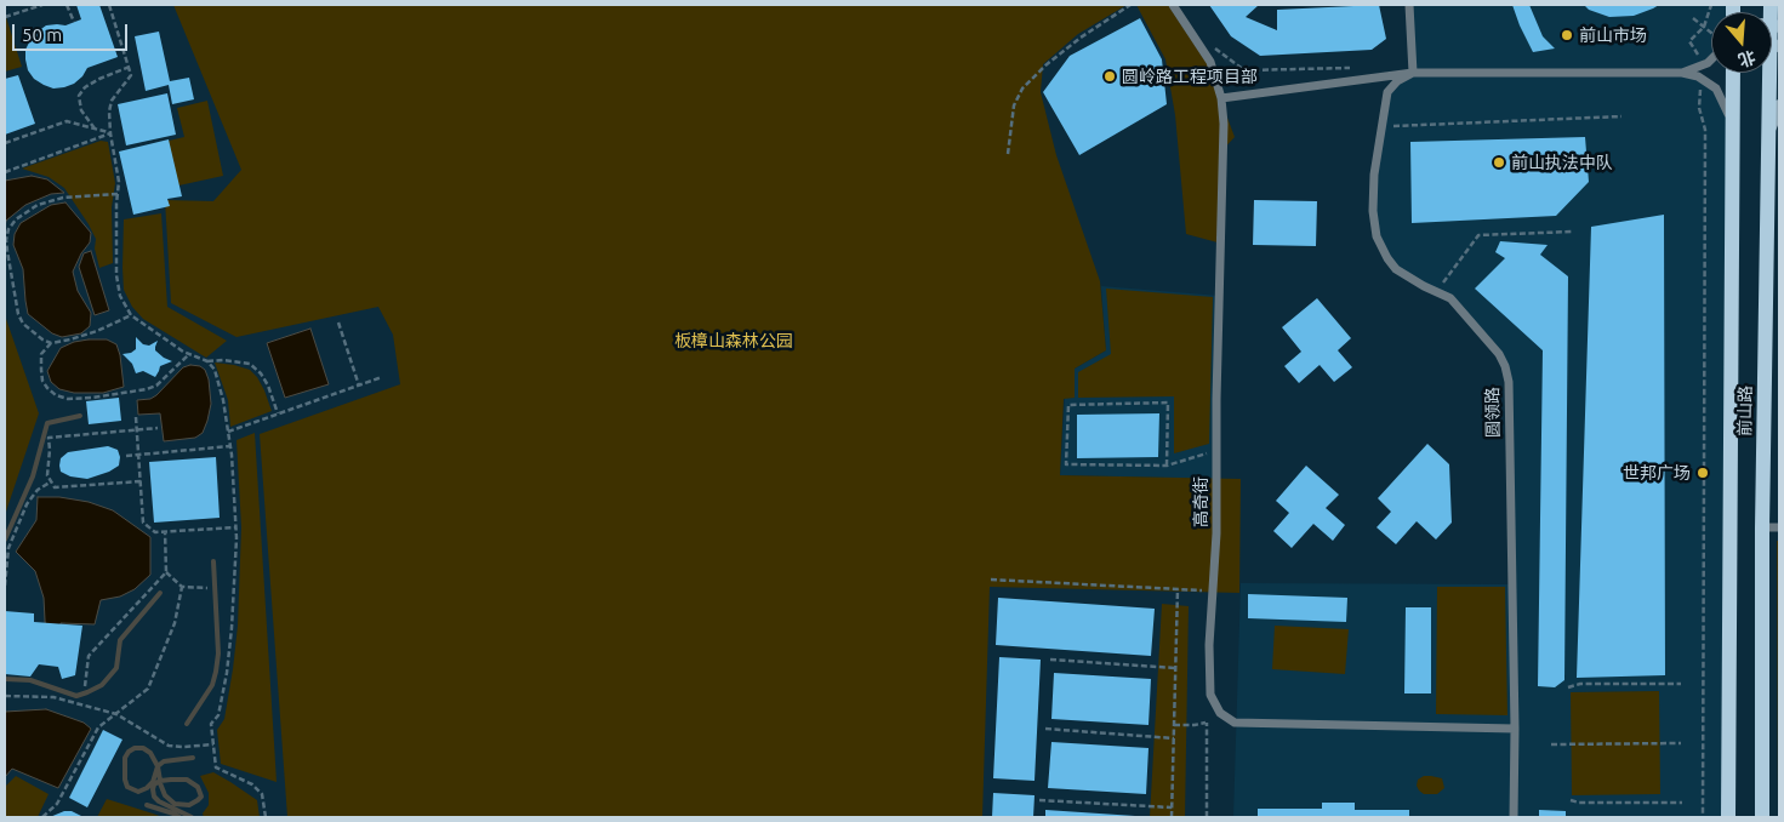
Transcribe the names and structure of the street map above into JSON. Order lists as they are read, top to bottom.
{
  "streets": {
    "main road": ["前山路"],
    "lane": ["圆领路", "高奇街"]
  },
  "parks": ["板樟山森林公园"],
  "places": [
    "前山市场",
    "圆岭路工程项目部",
    "前山执法中队",
    "世邦广场"
  ],
  "scale_bar": "50 m",
  "north": "bottom"
}
